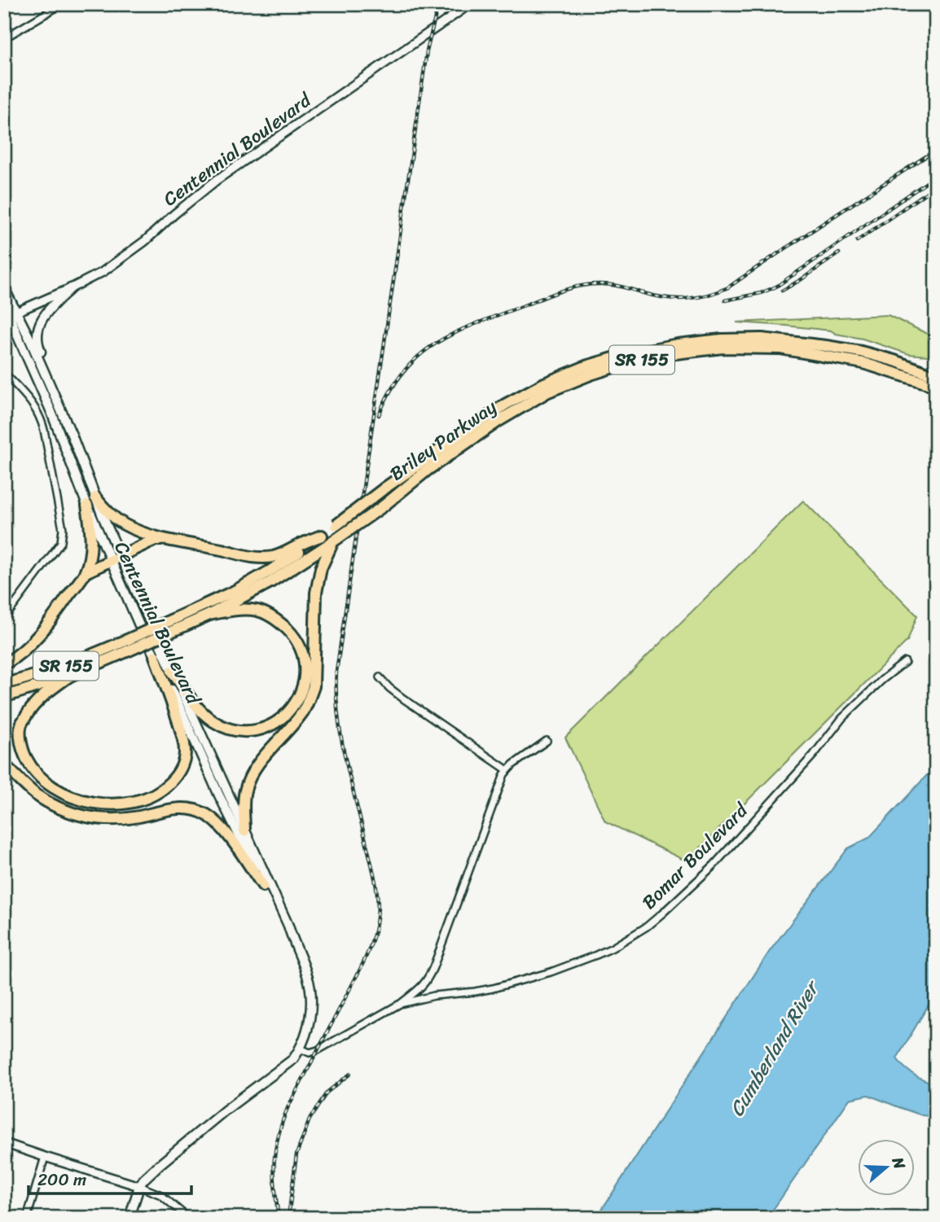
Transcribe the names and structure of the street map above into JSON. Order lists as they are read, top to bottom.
{
  "streets": {
    "highway": ["SR 155", "Briley Parkway"],
    "main road": ["Centennial Boulevard"],
    "street": ["Bomar Boulevard"]
  },
  "crossings": [
    ["Centennial Boulevard", "Bomar Boulevard"]
  ],
  "water": ["Cumberland River"],
  "scale_bar": "200 m",
  "north": "right"
}
